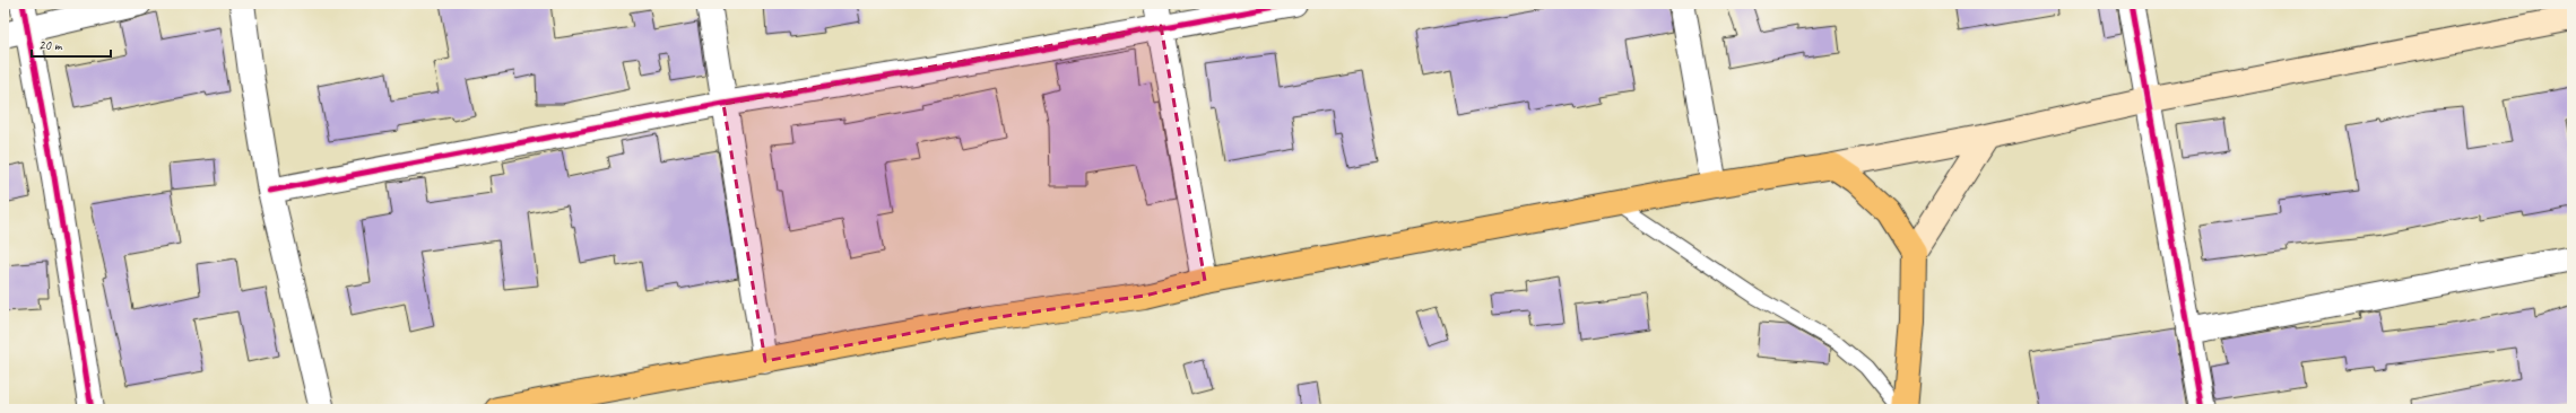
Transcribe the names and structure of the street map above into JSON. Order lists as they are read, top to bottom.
{
  "scale_bar": "20 m"
}
